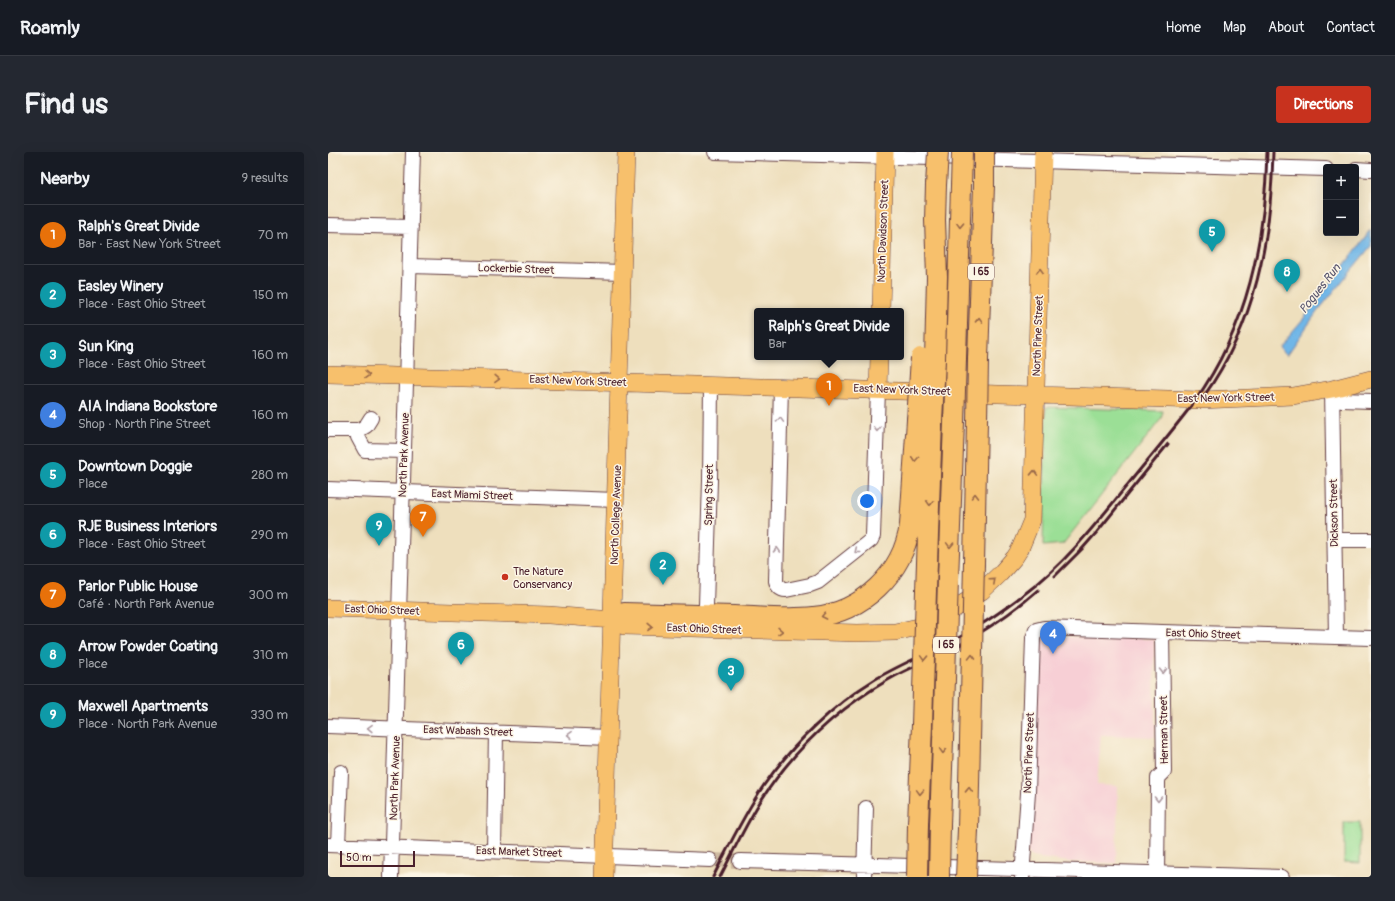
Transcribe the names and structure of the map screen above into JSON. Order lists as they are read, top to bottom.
{
  "streets": {
    "highway": ["I 65"],
    "main road": [
      "North Davidson Street",
      "North Pine Street",
      "East New York Street",
      "North College Avenue",
      "East Ohio Street"
    ],
    "street": [
      "Lockerbie Street",
      "North Park Avenue",
      "East Miami Street",
      "Spring Street",
      "Dickson Street",
      "Herman Street",
      "East Wabash Street",
      "East Market Street"
    ]
  },
  "crossings": [
    ["Lockerbie Street", "North Park Avenue"],
    ["Lockerbie Street", "North College Avenue"],
    ["North Pine Street", "East New York Street"],
    ["North Pine Street", "East Ohio Street"],
    ["East New York Street", "North Park Avenue"],
    ["East New York Street", "Spring Street"],
    ["East New York Street", "Dickson Street"],
    ["East New York Street", "North College Avenue"],
    ["North Park Avenue", "East Miami Street"],
    ["North Park Avenue", "East Ohio Street"],
    ["North Park Avenue", "East Wabash Street"],
    ["North Park Avenue", "East Market Street"],
    ["East Miami Street", "North College Avenue"],
    ["Dickson Street", "East Ohio Street"],
    ["North College Avenue", "East Ohio Street"],
    ["North College Avenue", "East Wabash Street"],
    ["North College Avenue", "East Market Street"],
    ["East Ohio Street", "Herman Street"]
  ],
  "one_way": [
    "North Pine Street",
    "East Ohio Street",
    "Herman Street",
    "East Wabash Street"
  ],
  "water": ["Pogues Run"],
  "places": ["The Nature Conservancy"],
  "scale_bar": "50 m",
  "page": {
    "header": "Roamly",
    "nav": [
      "Home",
      "Map",
      "About",
      "Contact"
    ],
    "buttons": "Directions",
    "title": "Find us",
    "heading": ["Nearby", "9 results"],
    "map_buttons": ["+", "−"],
    "list": [
      {
        "mark": "1",
        "name": "Ralph's Great Divide",
        "note": "Bar · East New York Street",
        "value": "70 m"
      },
      {
        "mark": "2",
        "name": "Easley Winery",
        "note": "Place · East Ohio Street",
        "value": "150 m"
      },
      {
        "mark": "3",
        "name": "Sun King",
        "note": "Place · East Ohio Street",
        "value": "160 m"
      },
      {
        "mark": "4",
        "name": "AIA Indiana Bookstore",
        "note": "Shop · North Pine Street",
        "value": "160 m"
      },
      {
        "mark": "5",
        "name": "Downtown Doggie",
        "note": "Place",
        "value": "280 m"
      },
      {
        "mark": "6",
        "name": "RJE Business Interiors",
        "note": "Place · East Ohio Street",
        "value": "290 m"
      },
      {
        "mark": "7",
        "name": "Parlor Public House",
        "note": "Café · North Park Avenue",
        "value": "300 m"
      },
      {
        "mark": "8",
        "name": "Arrow Powder Coating",
        "note": "Place",
        "value": "310 m"
      },
      {
        "mark": "9",
        "name": "Maxwell Apartments",
        "note": "Place · North Park Avenue",
        "value": "330 m"
      }
    ],
    "pins": [
      "5",
      "8",
      "1",
      "7",
      "9",
      "2",
      "4",
      "6",
      "3"
    ],
    "popup": ["Ralph's Great Divide", "Bar"],
    "scale": "50 m"
  }
}
